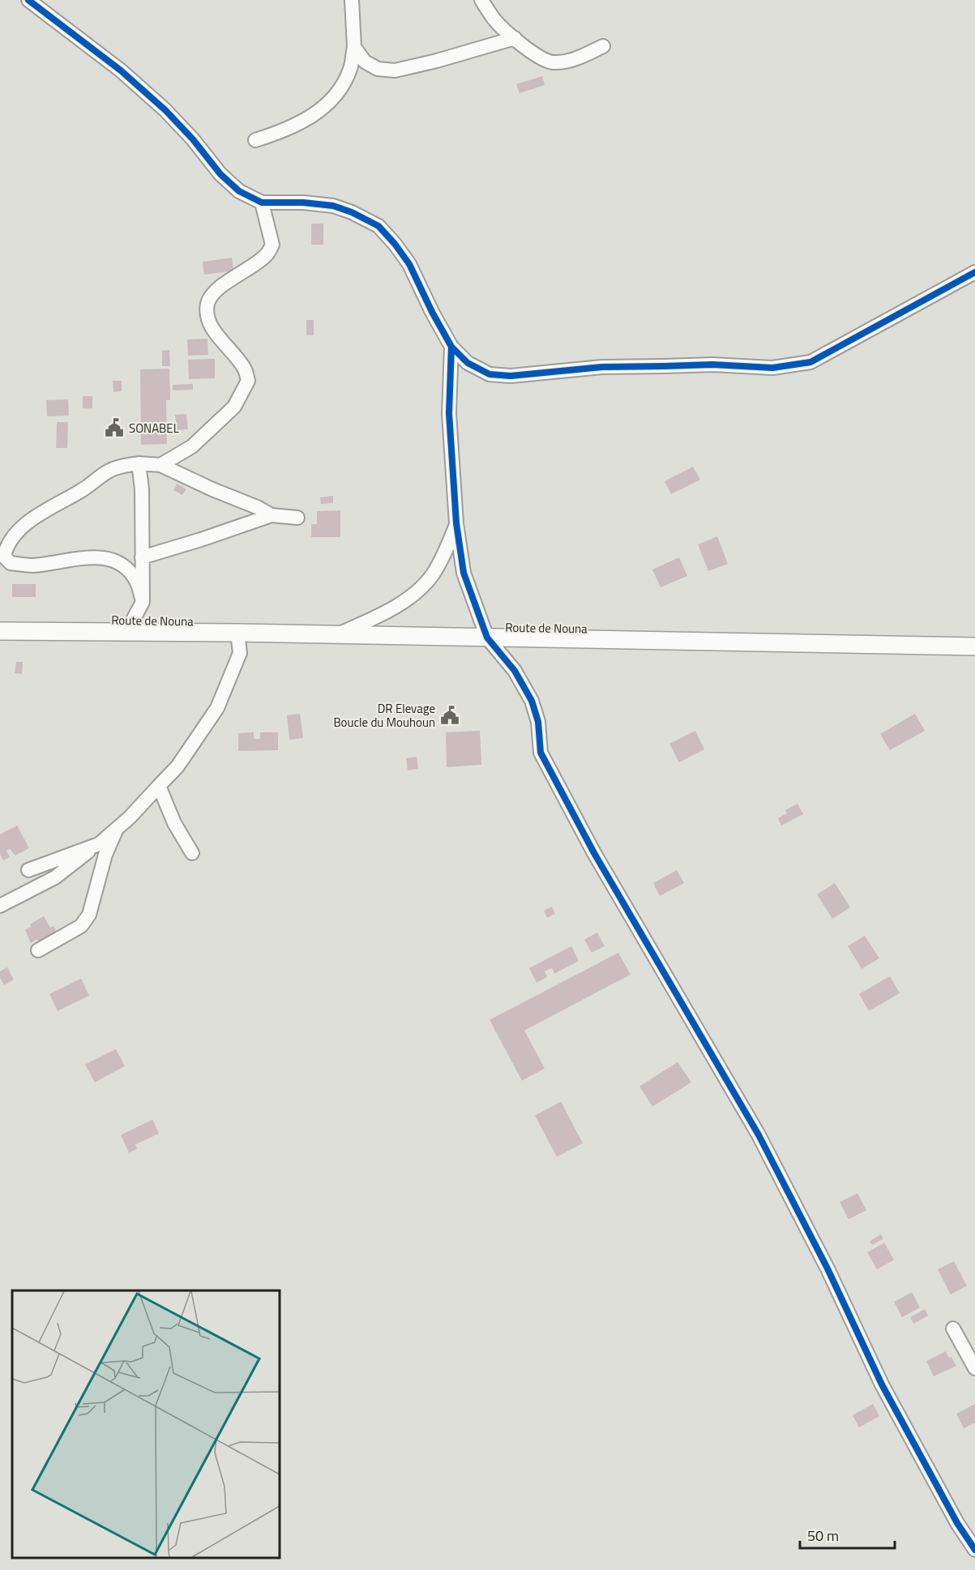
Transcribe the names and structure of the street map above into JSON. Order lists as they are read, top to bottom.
{
  "streets": {
    "main road": ["Route de Nouna"]
  },
  "places": {
    "public building": ["SONABEL", "DR Elevage Boucle du Mouhoun"]
  },
  "scale_bar": "50 m"
}
